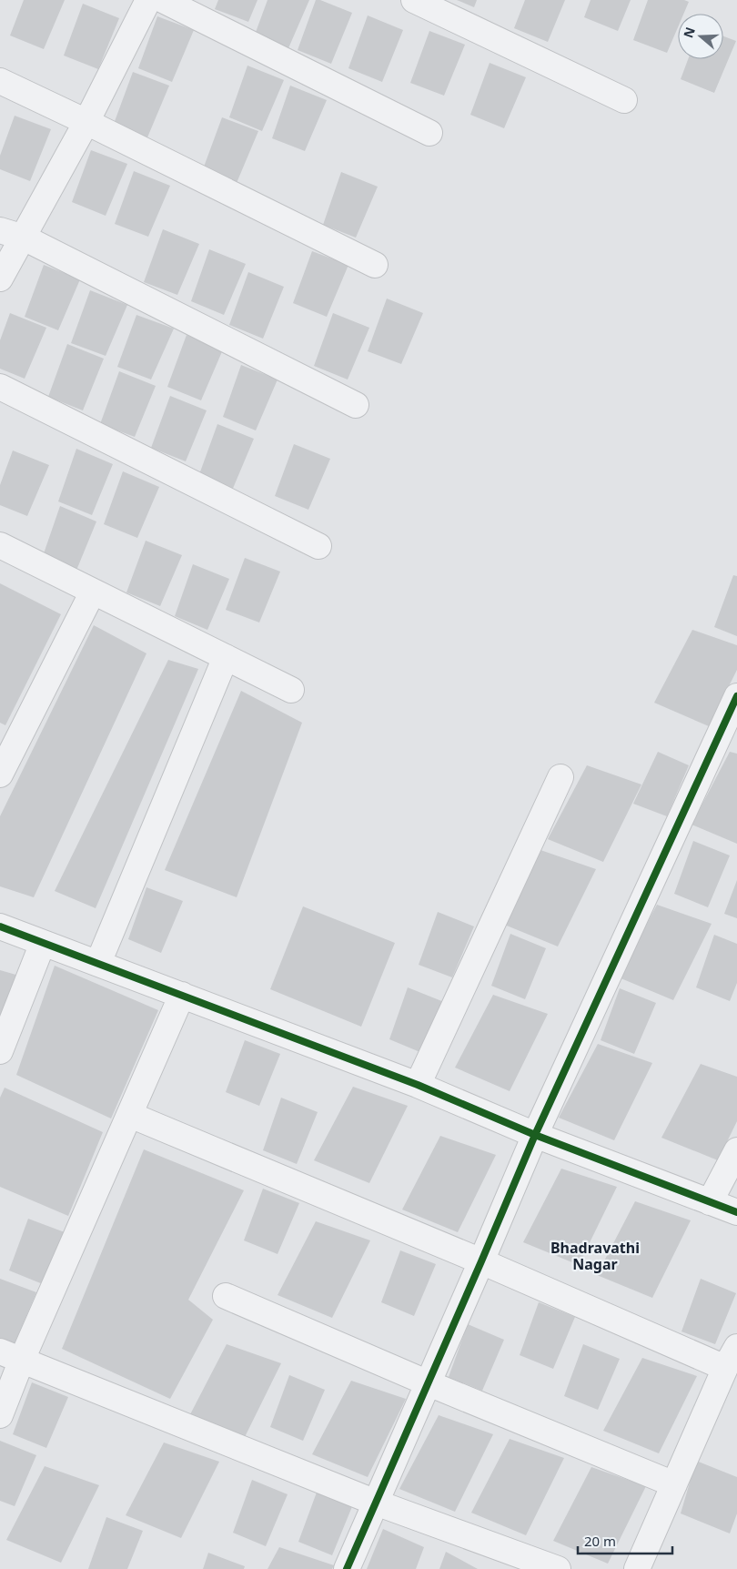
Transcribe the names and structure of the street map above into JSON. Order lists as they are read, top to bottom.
{
  "districts": ["Bhadravathi Nagar"],
  "scale_bar": "20 m",
  "north": "left"
}
